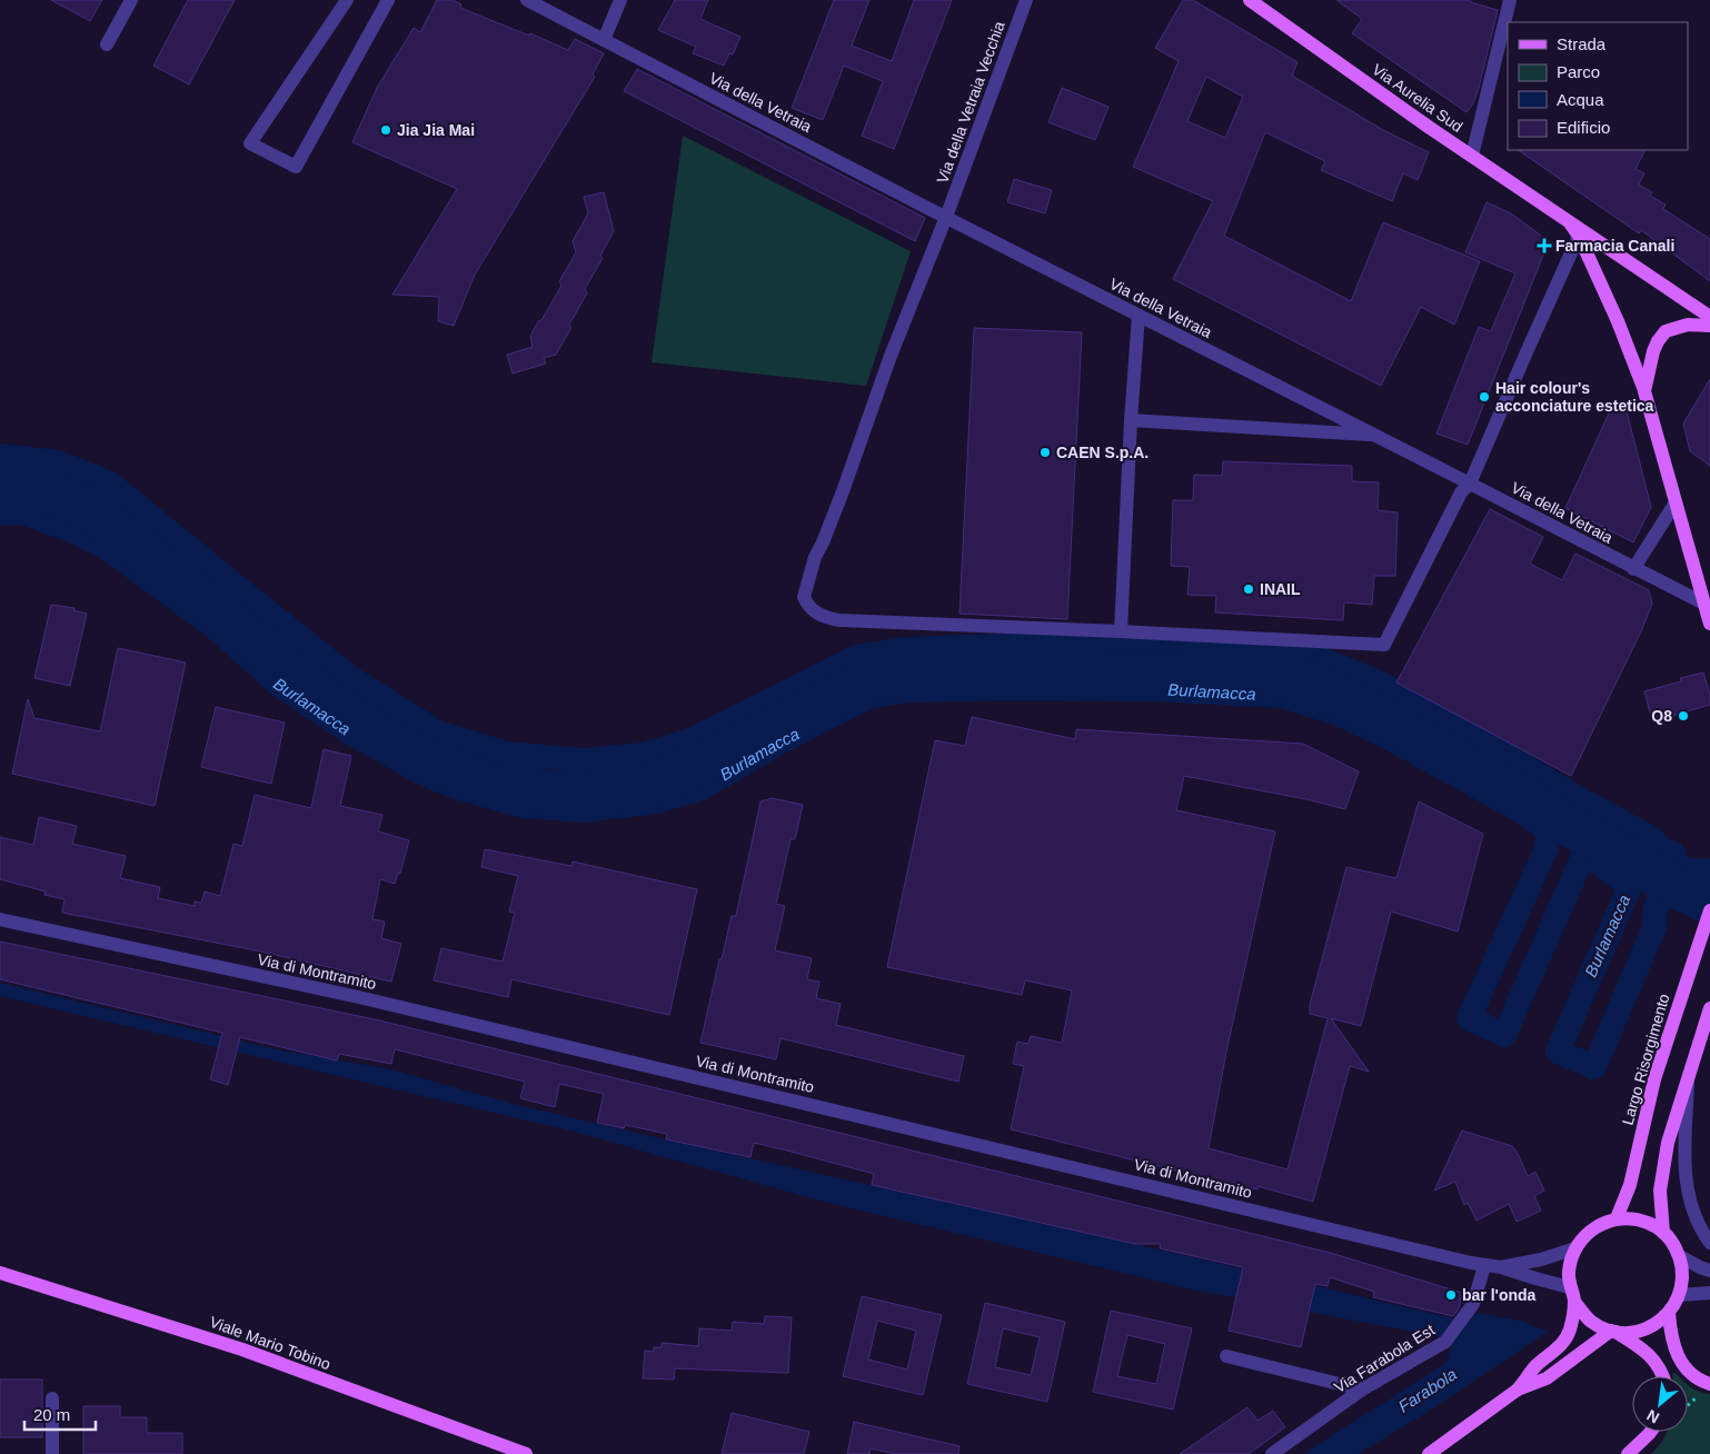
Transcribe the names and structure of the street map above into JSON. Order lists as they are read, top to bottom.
{
  "streets": {
    "main road": ["Via Aurelia Sud", "Largo Risorgimento", "Viale Mario Tobino"],
    "street": [
      "Via della Vetraia",
      "Via della Vetraia Vecchia",
      "Via di Montramito",
      "Via Farabola Est"
    ]
  },
  "crossings": [
    ["Via Aurelia Sud", "Via della Vetraia"],
    ["Via della Vetraia", "Via della Vetraia Vecchia"],
    ["Via di Montramito", "Largo Risorgimento"],
    ["Via di Montramito", "Via Farabola Est"]
  ],
  "water": ["Burlamacca", "Farabola"],
  "places": {
    "other": [
      "Jia Jia Mai",
      "Hair colour's acconciature estetica",
      "CAEN S.p.A.",
      "INAIL",
      "Q8",
      "bar l'onda"
    ],
    "health": ["Farmacia Canali"]
  },
  "legend": [
    "Strada",
    "Parco",
    "Acqua",
    "Edificio"
  ],
  "scale_bar": "20 m",
  "north": "bottom left"
}
